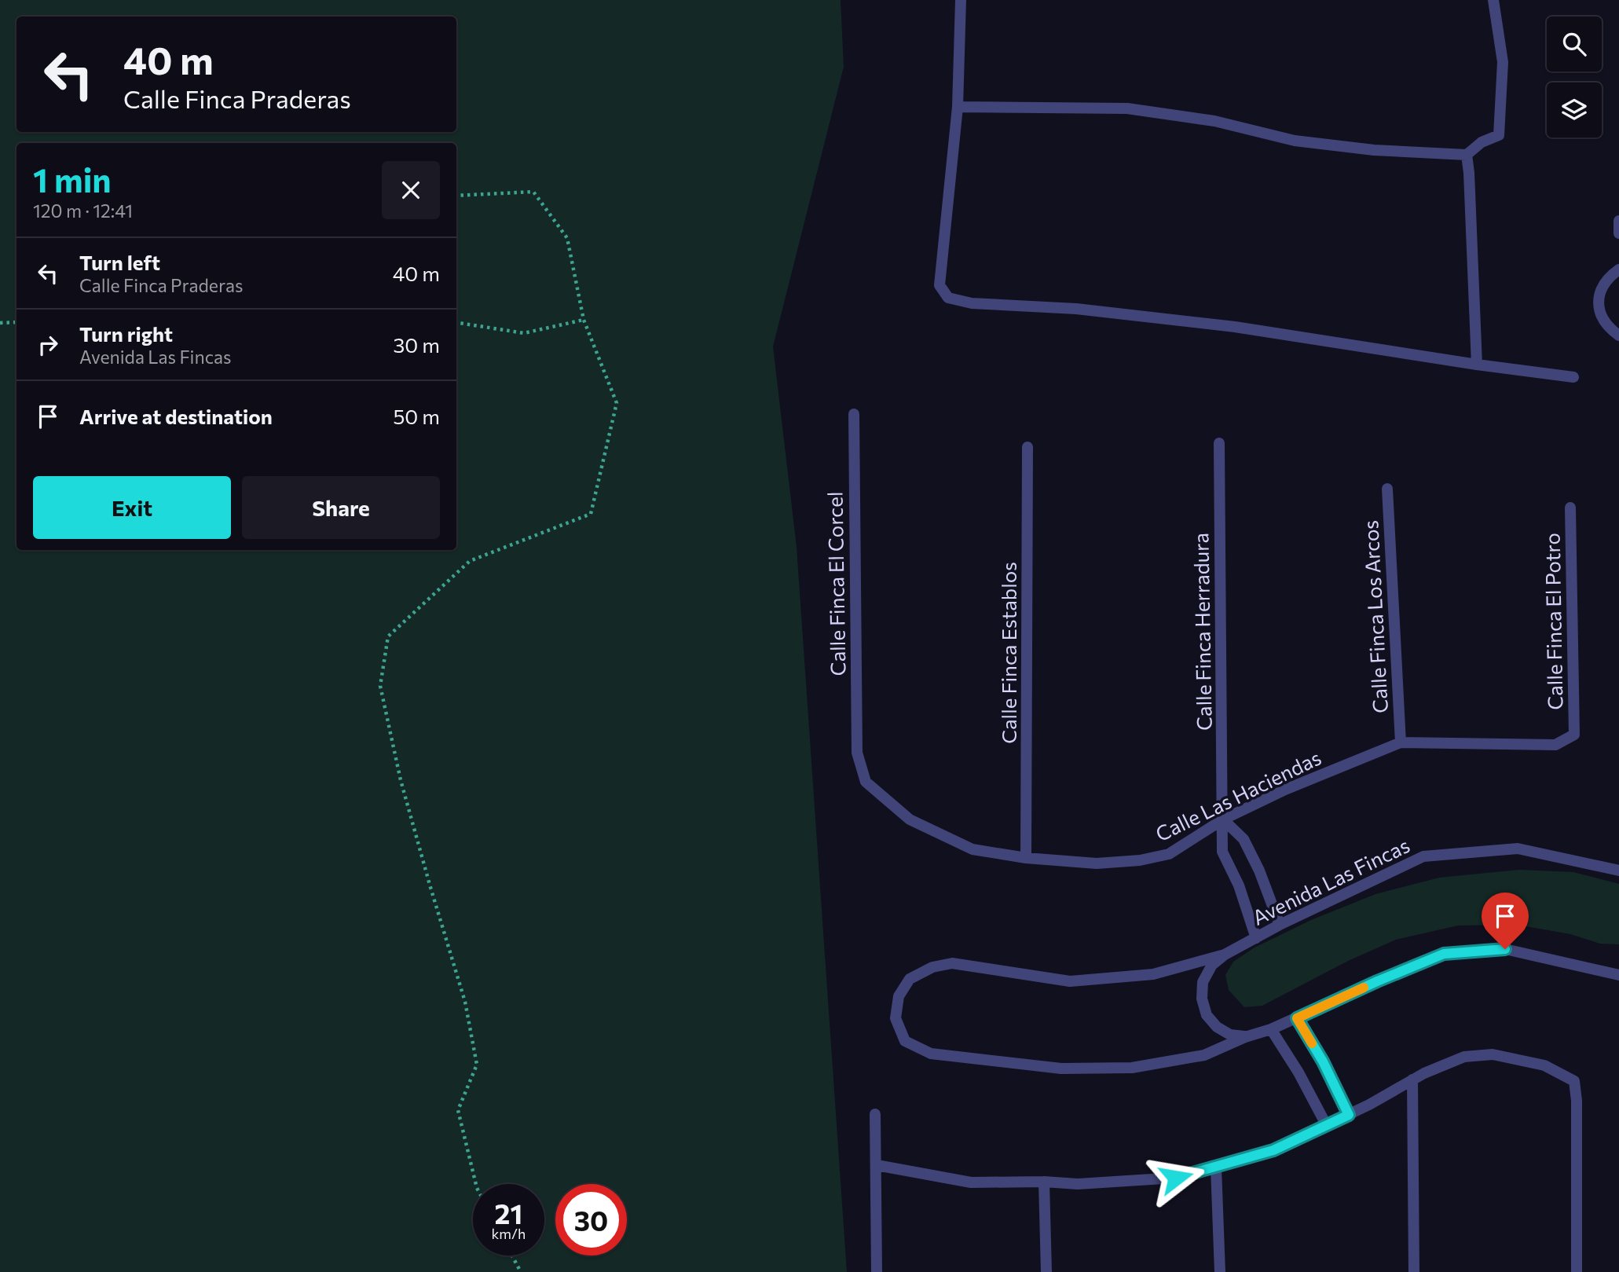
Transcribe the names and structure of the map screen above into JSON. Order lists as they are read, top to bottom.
{
  "streets": {
    "street": [
      "Calle Finca El Corcel",
      "Calle Finca Los Arcos",
      "Calle Finca El Potro",
      "Calle Finca Herradura",
      "Calle Finca Establos",
      "Calle Las Haciendas",
      "Avenida Las Fincas"
    ]
  },
  "crossings": [
    ["Calle Finca El Corcel", "Calle Las Haciendas"],
    ["Calle Finca Los Arcos", "Calle Las Haciendas"],
    ["Calle Finca El Potro", "Calle Las Haciendas"],
    ["Calle Finca Herradura", "Calle Las Haciendas"],
    ["Calle Finca Herradura", "Avenida Las Fincas"],
    ["Calle Finca Establos", "Calle Las Haciendas"]
  ],
  "page": {
    "turn": ["40 m", "Calle Finca Praderas"],
    "heading": ["1 min", "120 m · 12:41"],
    "list": [
      {
        "name": "Turn left",
        "note": "Calle Finca Praderas",
        "value": "40 m"
      },
      {
        "name": "Turn right",
        "note": "Avenida Las Fincas",
        "value": "30 m"
      },
      {
        "name": "Arrive at destination",
        "value": "50 m"
      }
    ],
    "buttons": ["Exit", "Share"],
    "speed": "21 km/h",
    "limit": "30"
  }
}
